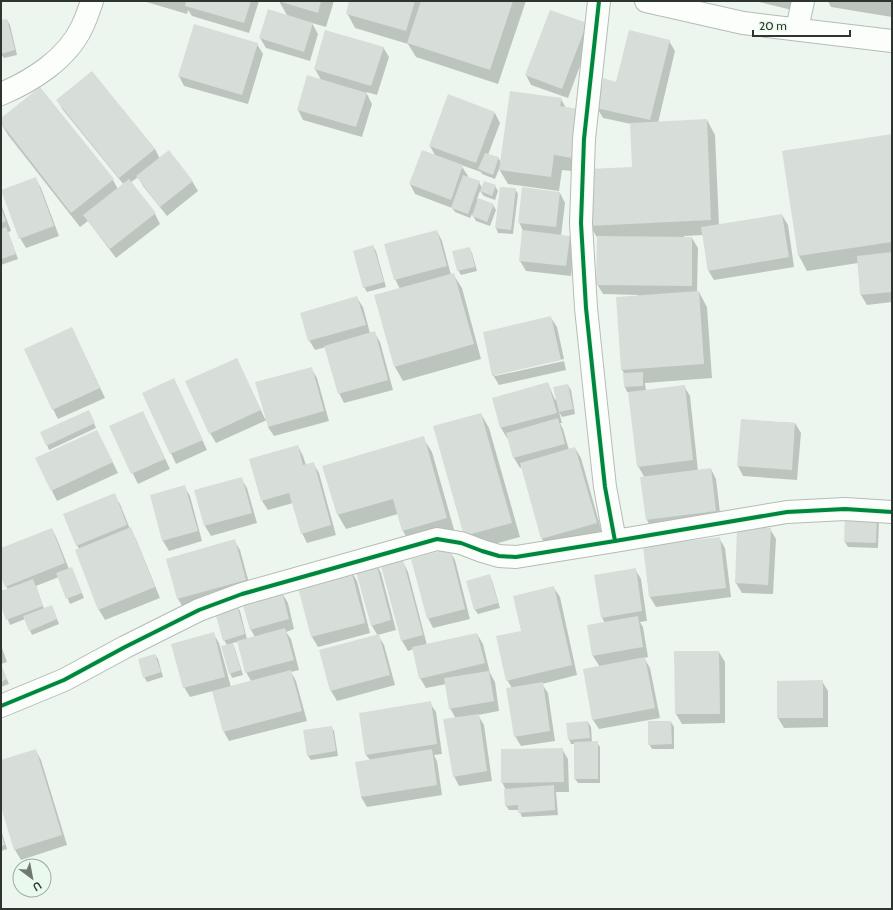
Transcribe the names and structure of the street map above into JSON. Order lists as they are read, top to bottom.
{
  "scale_bar": "20 m",
  "north": "bottom right"
}
